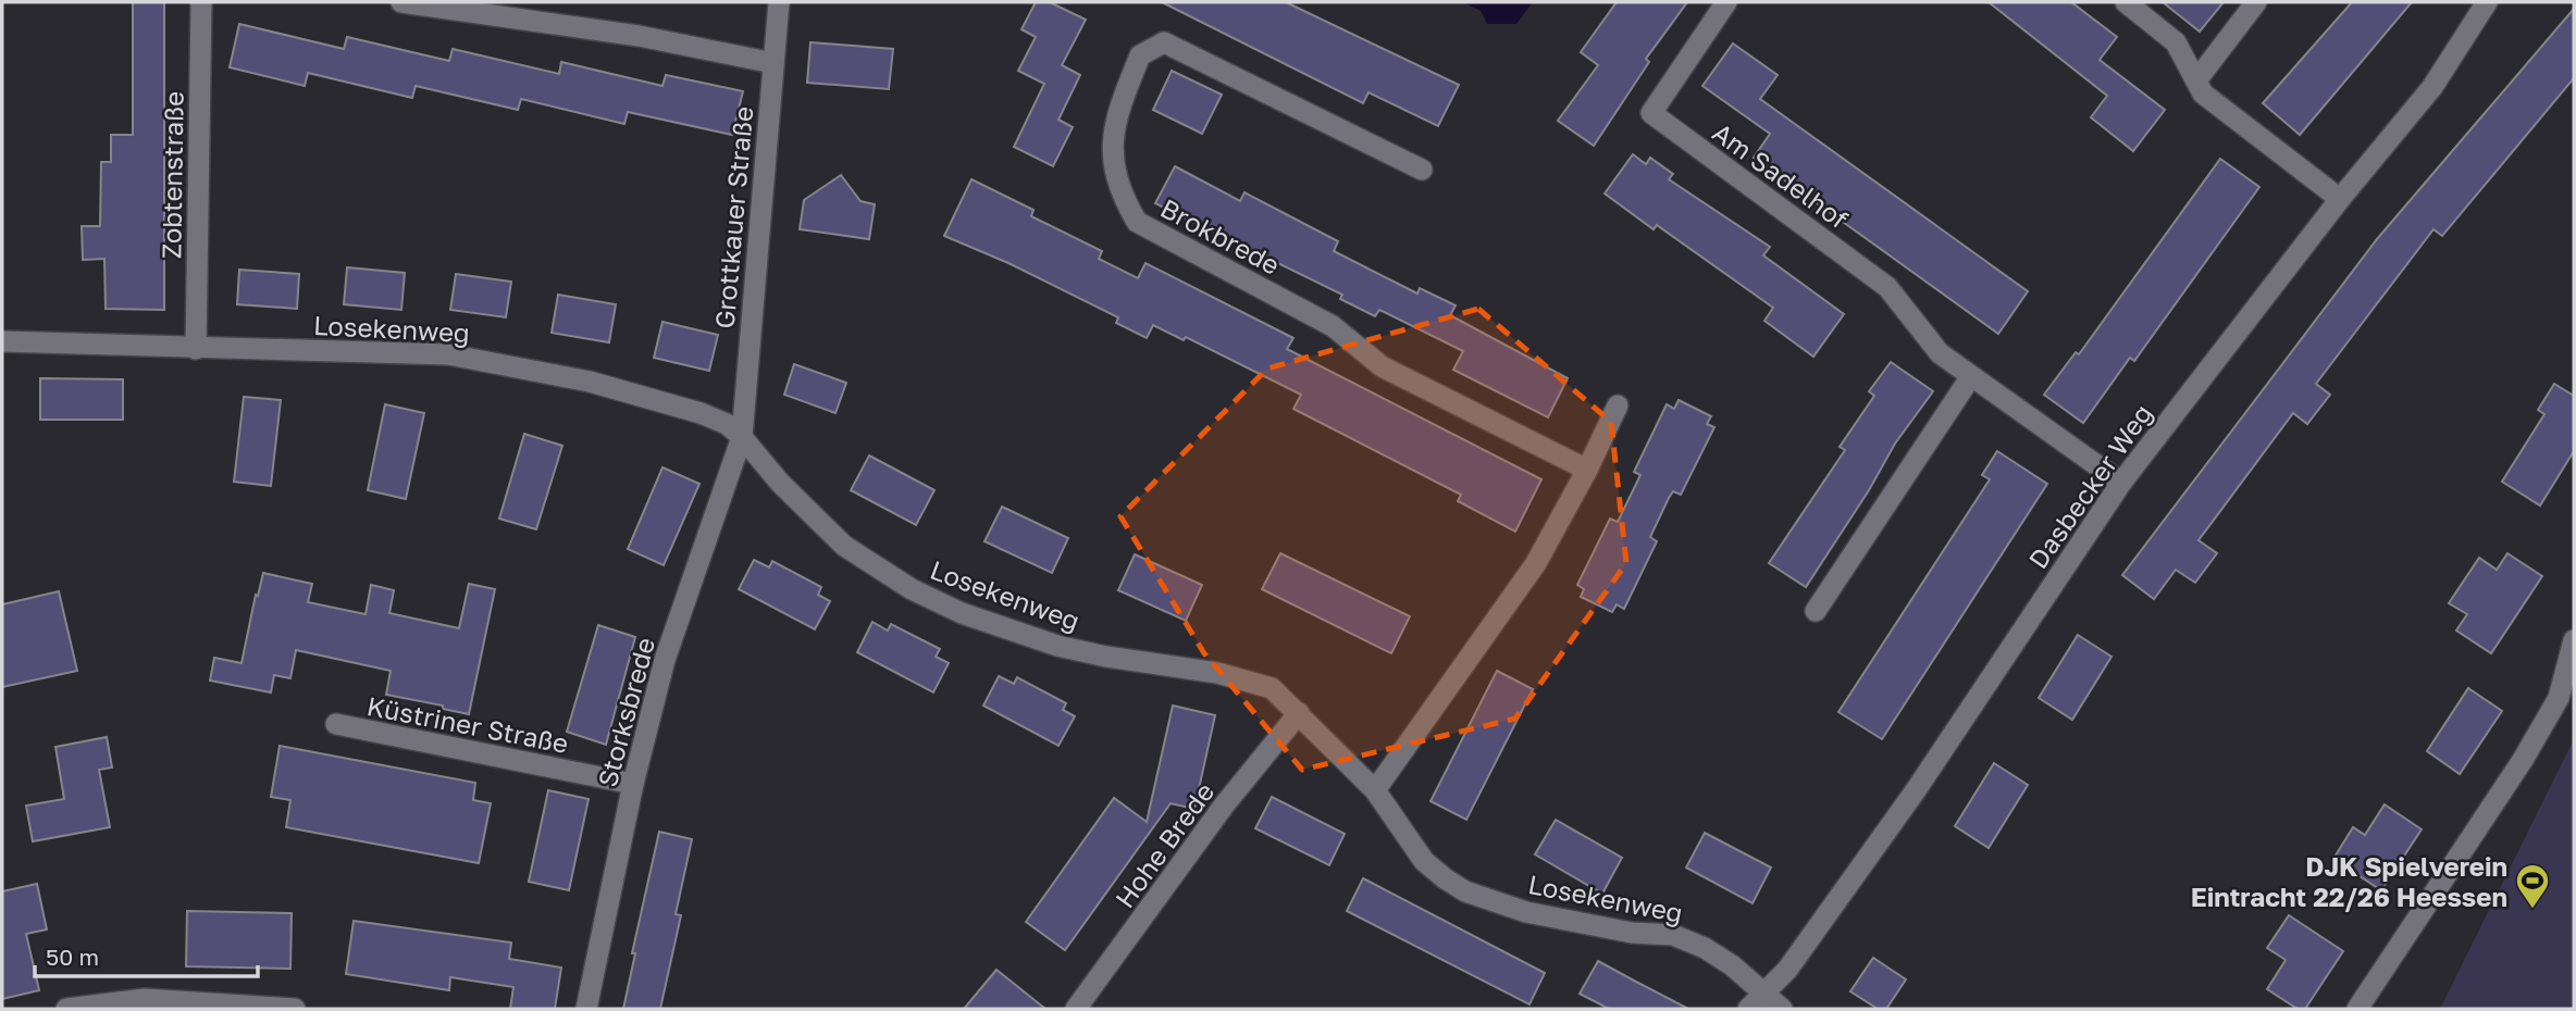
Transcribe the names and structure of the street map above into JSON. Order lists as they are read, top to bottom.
{
  "streets": {
    "street": [
      "Zobtenstraße",
      "Am Sadelhof",
      "Grottkauer Straße",
      "Brokbrede",
      "Losekenweg",
      "Dasbecker Weg",
      "Storksbrede",
      "Küstriner Straße",
      "Hohe Brede"
    ]
  },
  "crossings": [
    ["Zobtenstraße", "Losekenweg"],
    ["Am Sadelhof", "Dasbecker Weg"],
    ["Grottkauer Straße", "Losekenweg"],
    ["Grottkauer Straße", "Storksbrede"],
    ["Losekenweg", "Dasbecker Weg"],
    ["Losekenweg", "Storksbrede"],
    ["Losekenweg", "Hohe Brede"],
    ["Storksbrede", "Küstriner Straße"]
  ],
  "places": {
    "sports": ["DJK Spielverein Eintracht 22/26 Heessen"]
  },
  "scale_bar": "50 m"
}
